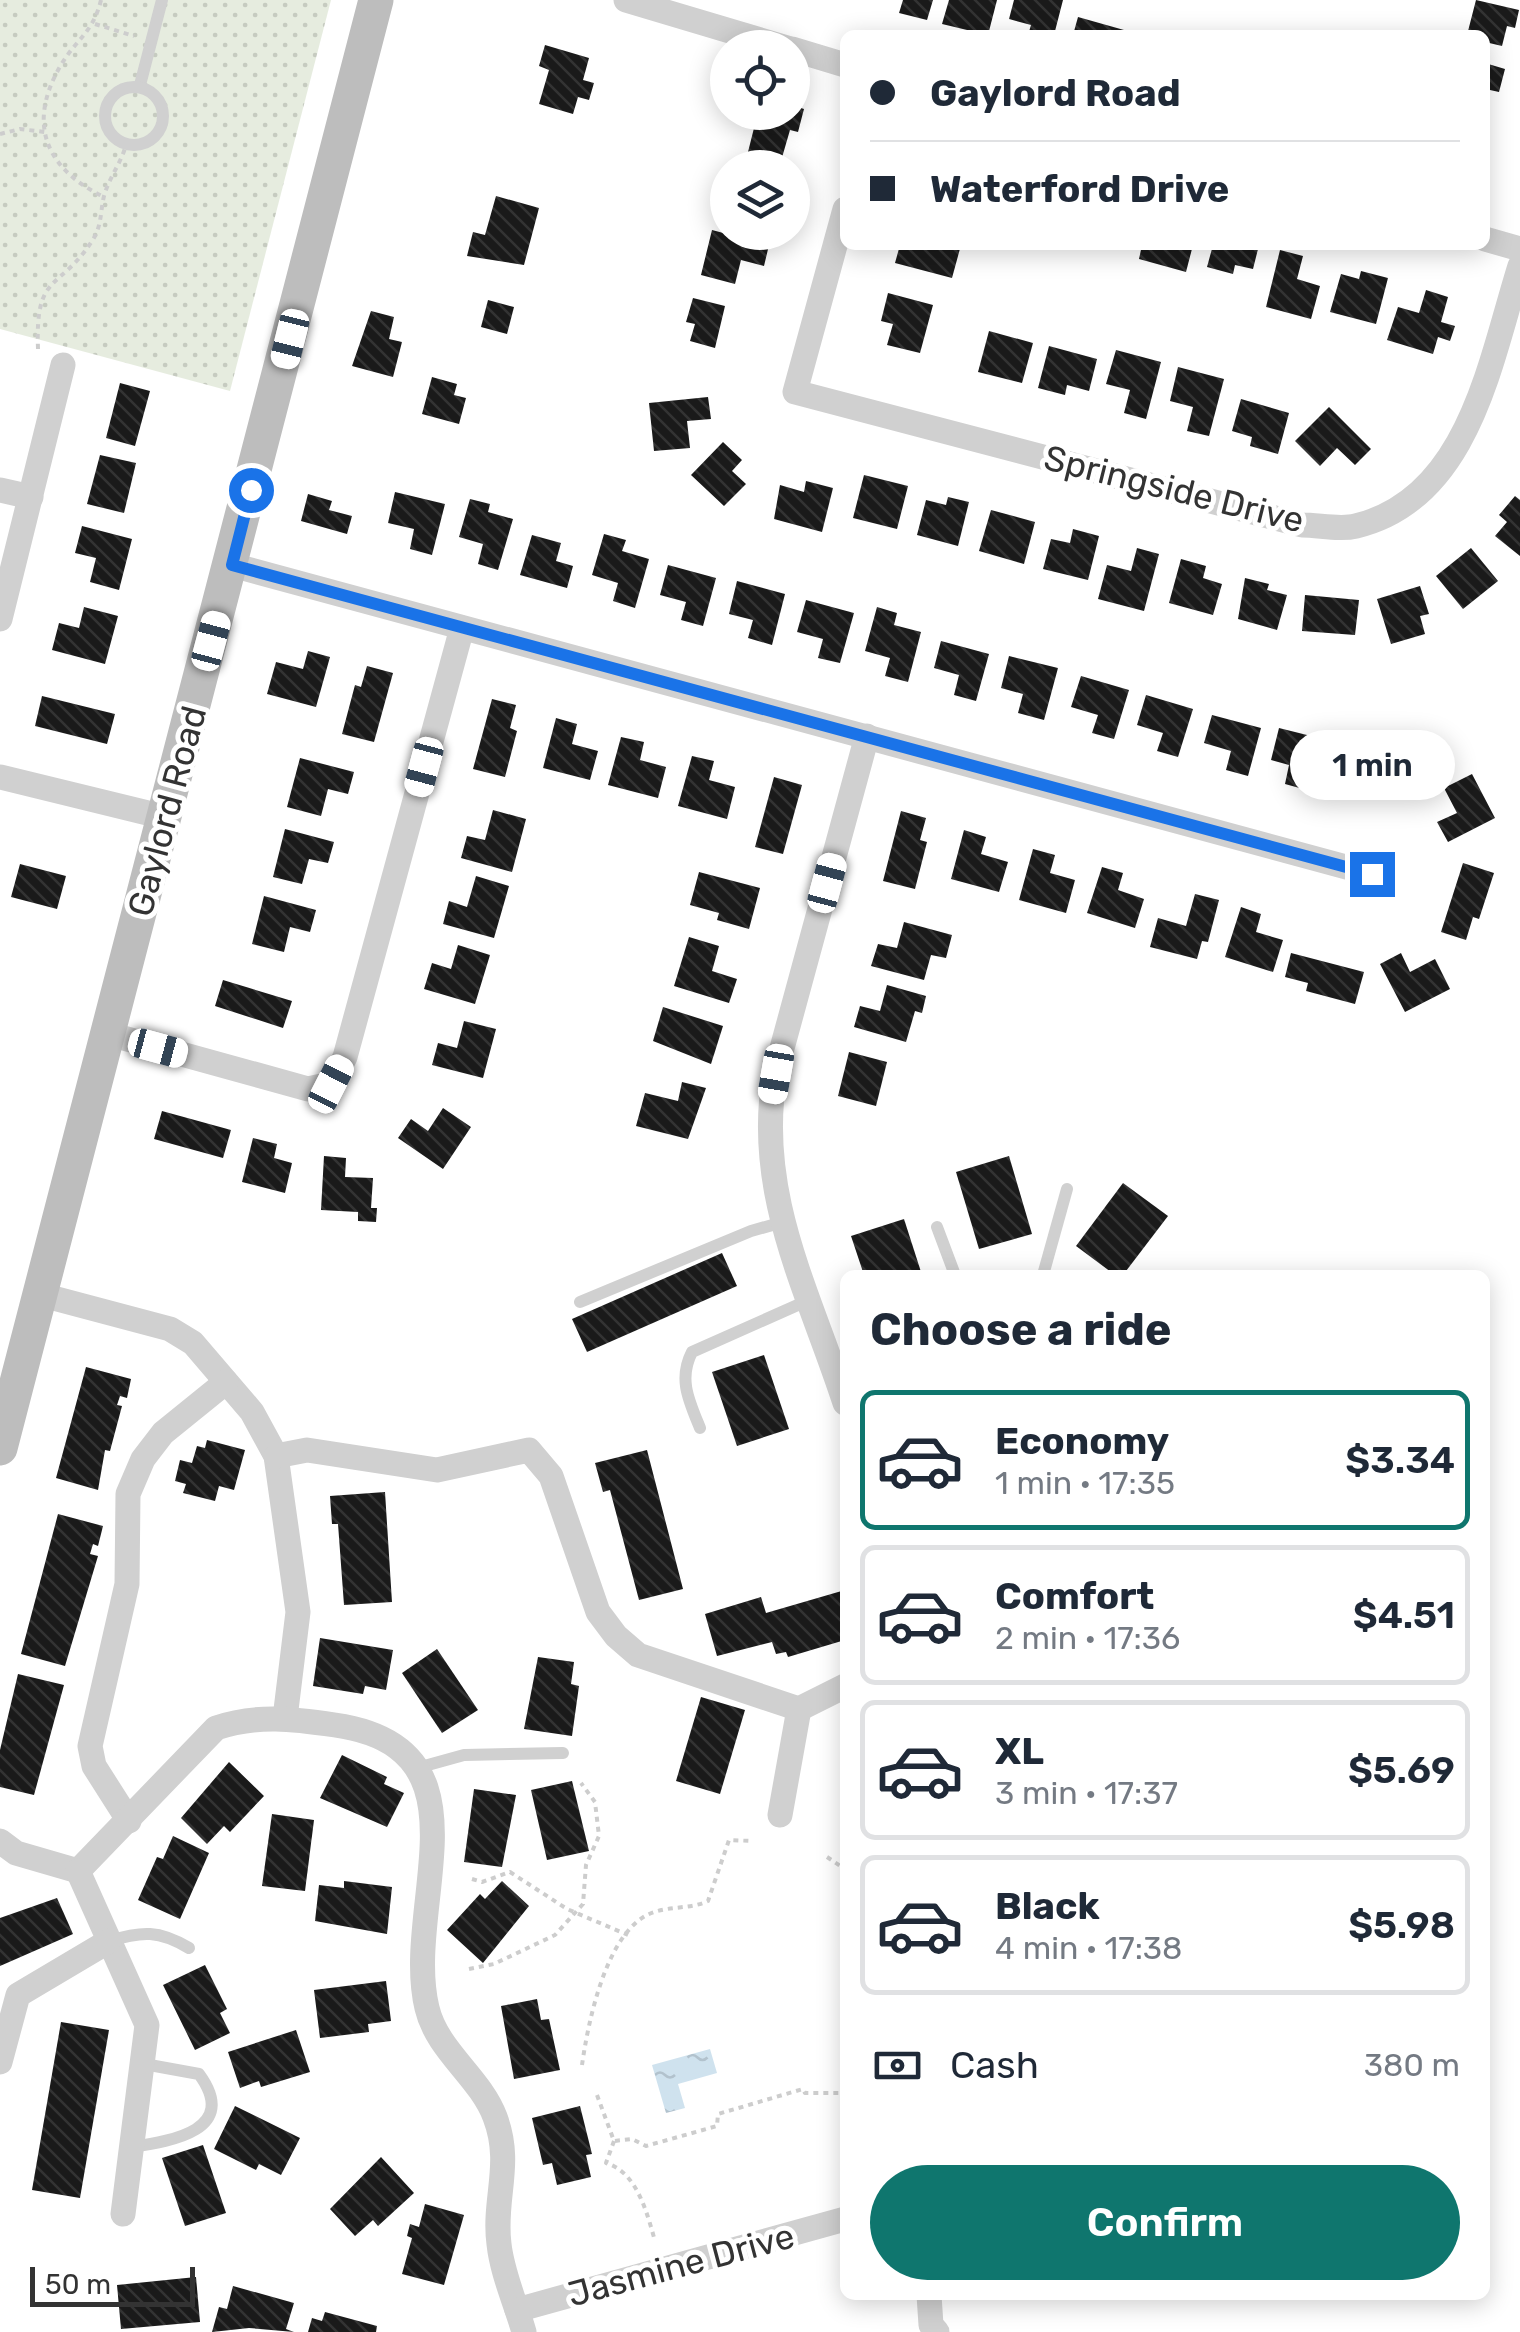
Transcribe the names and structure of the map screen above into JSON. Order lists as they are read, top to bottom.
{
  "streets": {
    "street": ["Springside Drive", "Gaylord Road", "Jasmine Drive"]
  },
  "scale_bar": "50 m",
  "page": {
    "banner": ["Gaylord Road", "Waterford Drive"],
    "bubble": "1 min",
    "heading": "Choose a ride",
    "list": [
      {
        "name": "Economy",
        "note": "1 min · 17:35",
        "value": "$3.34"
      },
      {
        "name": "Comfort",
        "note": "2 min · 17:36",
        "value": "$4.51"
      },
      {
        "name": "XL",
        "note": "3 min · 17:37",
        "value": "$5.69"
      },
      {
        "name": "Black",
        "note": "4 min · 17:38",
        "value": "$5.98"
      }
    ],
    "pay": ["Cash", "380 m"],
    "buttons": "Confirm",
    "scale": "50 m"
  }
}
